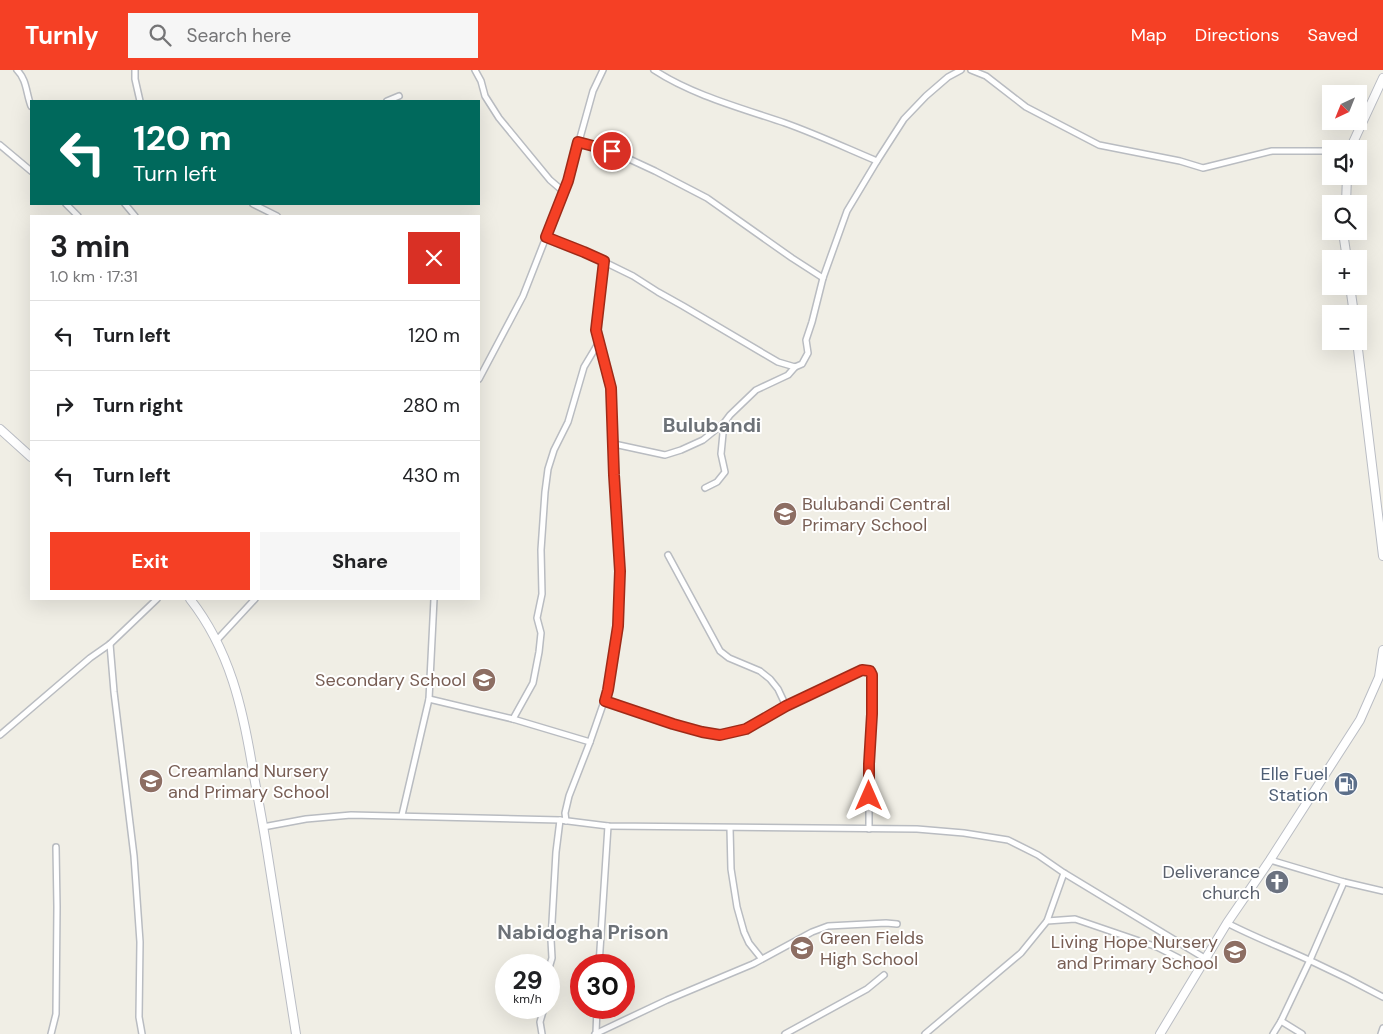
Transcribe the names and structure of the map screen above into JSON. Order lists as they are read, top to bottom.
{
  "districts": ["Bulubandi", "Nabidogha Prison"],
  "places": {
    "school or university": [
      "Bulubandi Central Primary School",
      "Secondary School",
      "Creamland Nursery and Primary School",
      "Green Fields High School",
      "Living Hope Nursery and Primary School"
    ],
    "fuel station": ["Elle Fuel Station"],
    "church": ["Deliverance church"]
  },
  "north": "bottom left",
  "page": {
    "header": "Turnly",
    "search": "Search here",
    "nav": ["Map", "Directions", "Saved"],
    "map_buttons": ["+", "−"],
    "turn": ["120 m", "Turn left"],
    "heading": ["3 min", "1.0 km · 17:31"],
    "list": [
      {
        "name": "Turn left",
        "value": "120 m"
      },
      {
        "name": "Turn right",
        "value": "280 m"
      },
      {
        "name": "Turn left",
        "value": "430 m"
      }
    ],
    "buttons": ["Exit", "Share"],
    "speed": "29 km/h",
    "limit": "30"
  }
}
